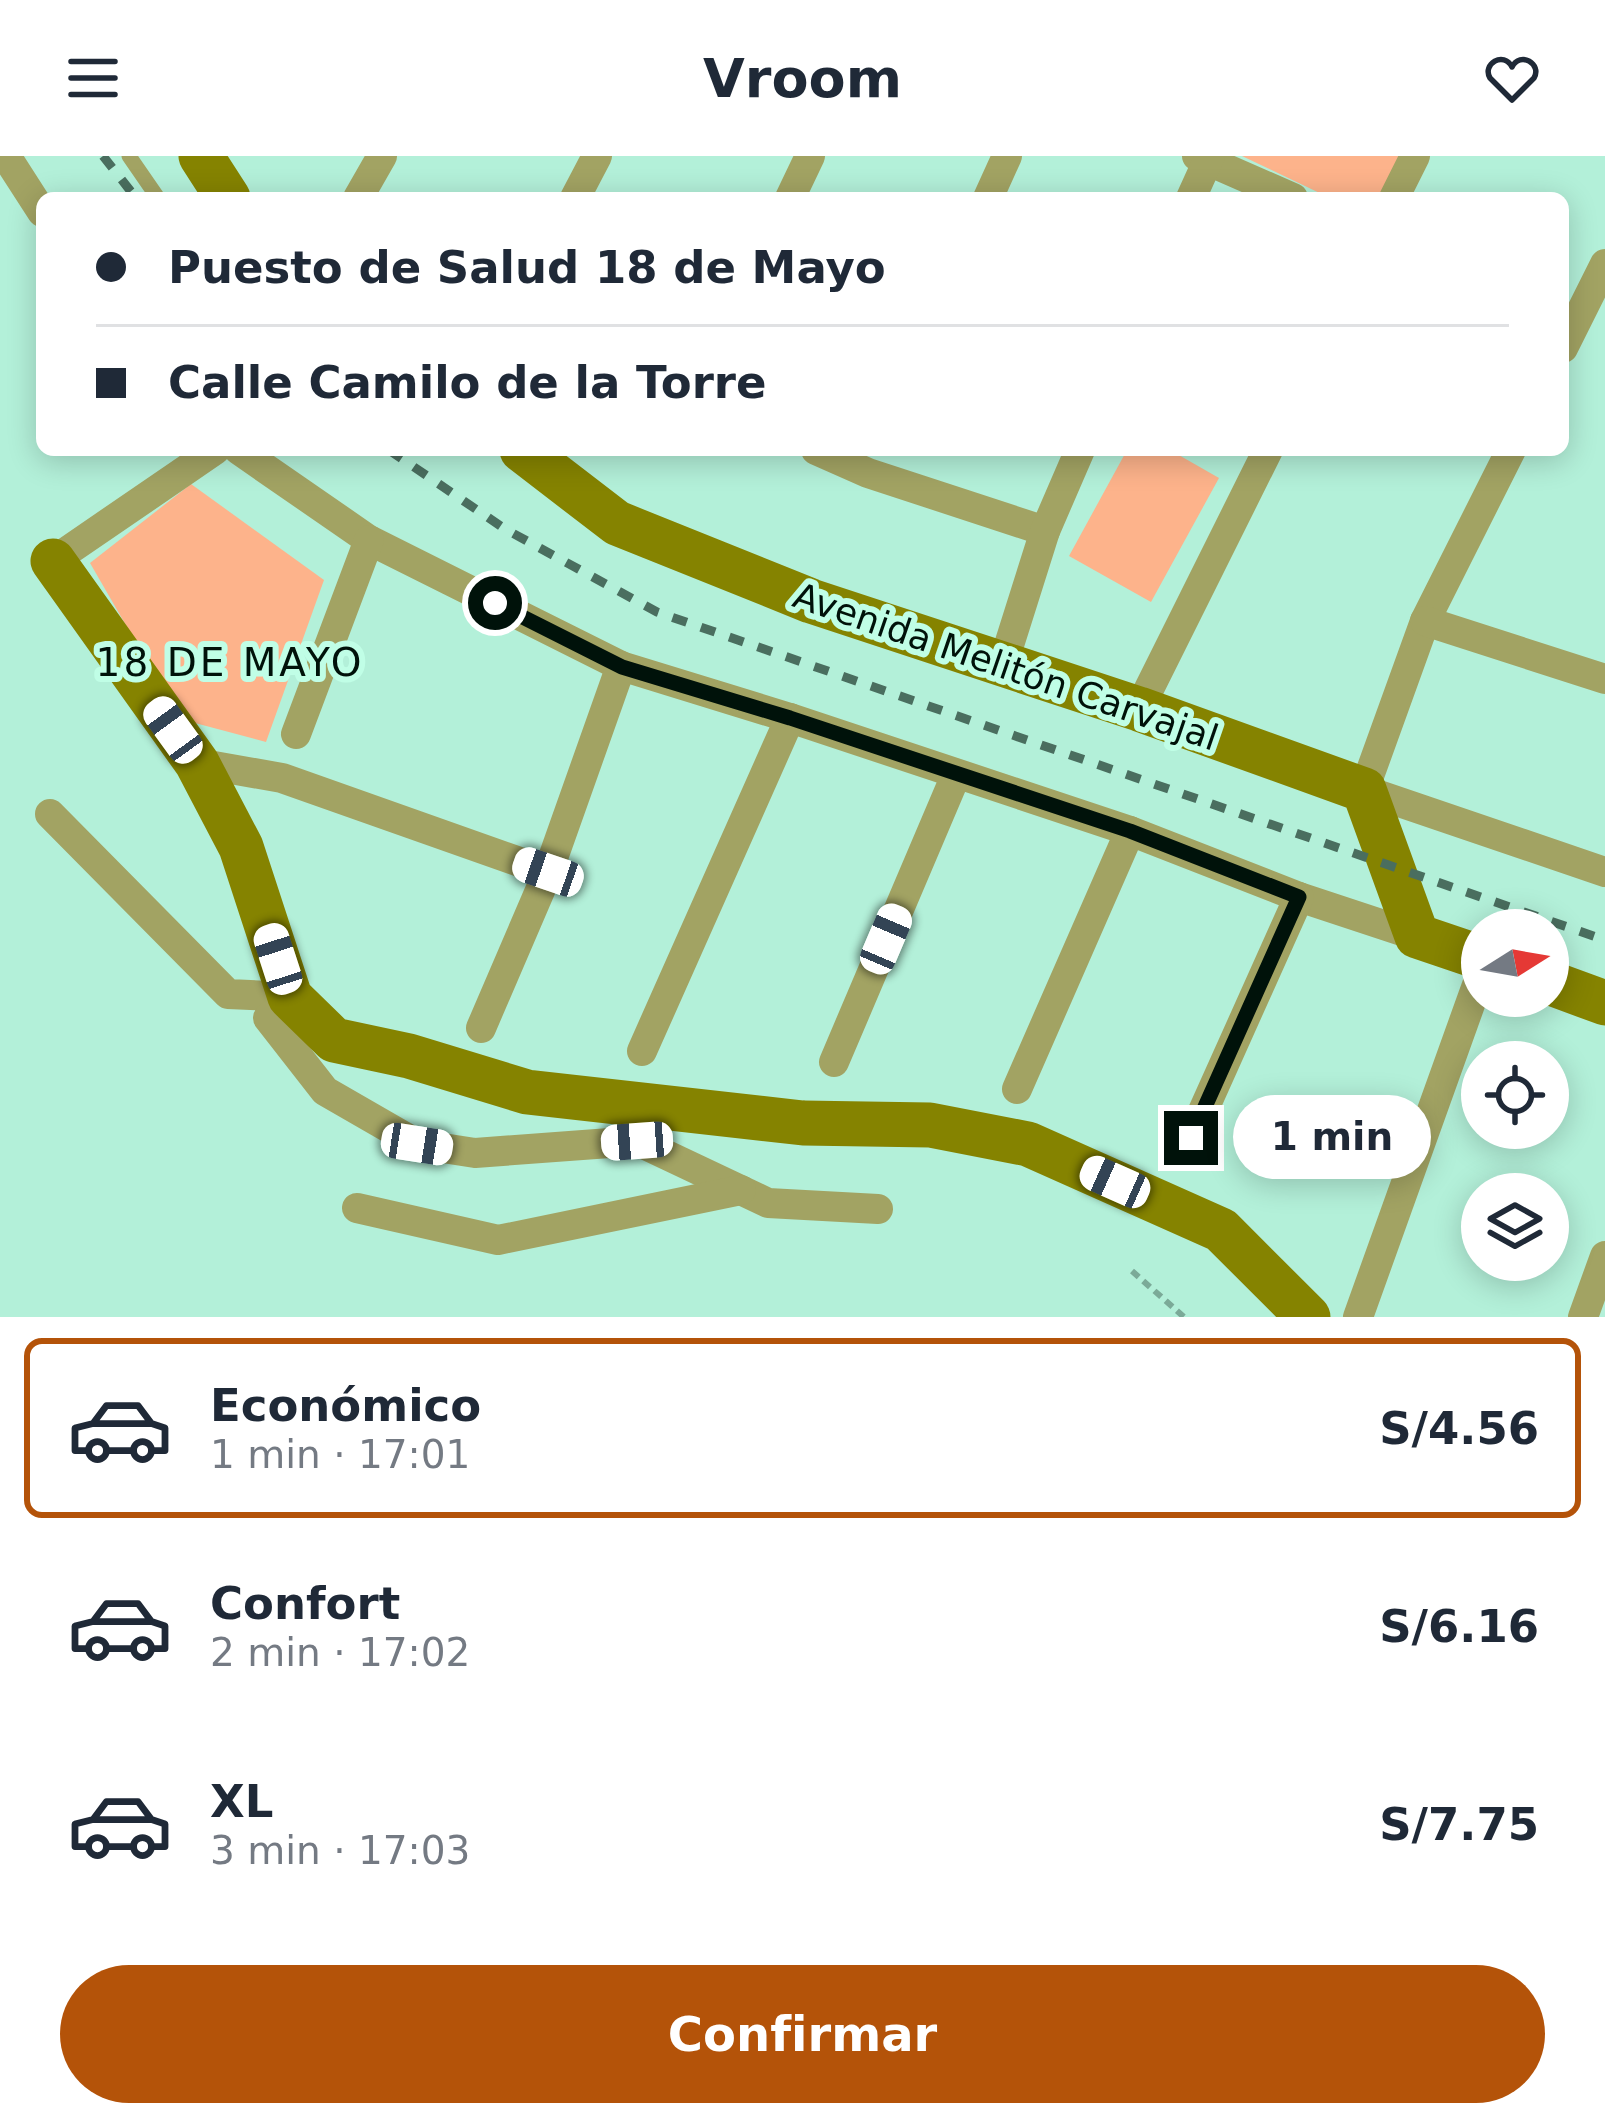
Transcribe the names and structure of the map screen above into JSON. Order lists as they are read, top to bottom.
{
  "streets": {
    "street": ["Avenida Melitón Carvajal"]
  },
  "districts": ["18 DE MAYO"],
  "north": "right",
  "page": {
    "header": "Vroom",
    "banner": ["Puesto de Salud 18 de Mayo", "Calle Camilo de la Torre"],
    "bubble": "1 min",
    "list": [
      {
        "name": "Económico",
        "note": "1 min · 17:01",
        "value": "S/4.56"
      },
      {
        "name": "Confort",
        "note": "2 min · 17:02",
        "value": "S/6.16"
      },
      {
        "name": "XL",
        "note": "3 min · 17:03",
        "value": "S/7.75"
      }
    ],
    "buttons": "Confirmar"
  }
}
